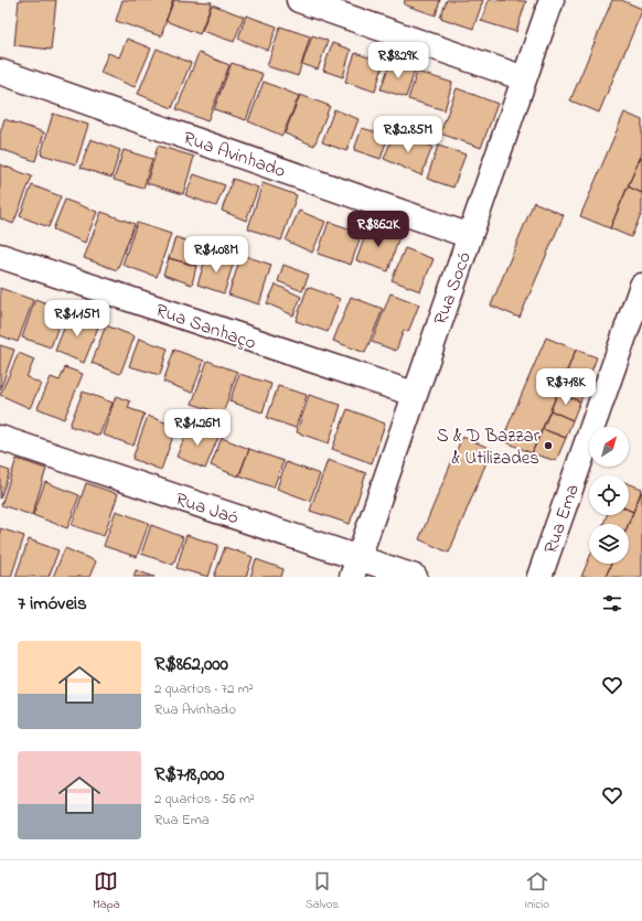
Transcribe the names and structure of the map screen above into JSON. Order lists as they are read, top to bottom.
{
  "streets": {
    "street": [
      "Rua Avinhado",
      "Rua Socó",
      "Rua Sanhaço",
      "Rua Jaó",
      "Rua Ema"
    ]
  },
  "crossings": [
    ["Rua Avinhado", "Rua Socó"],
    ["Rua Socó", "Rua Sanhaço"],
    ["Rua Socó", "Rua Jaó"]
  ],
  "places": ["S & D Bazzar & Utilizades"],
  "north": "top right",
  "page": {
    "price": [
      "R$829K",
      "R$2.85M",
      "R$862K",
      "R$1.08M",
      "R$1.15M",
      "R$718K",
      "R$1.26M"
    ],
    "heading": "7 imóveis",
    "list": [
      {
        "name": "R$862,000",
        "note": "2 quartos · 72 m² · Rua Avinhado"
      },
      {
        "name": "R$718,000",
        "note": "2 quartos · 56 m² · Rua Ema"
      }
    ],
    "tabs": ["Mapa", "Salvos", "Início"]
  }
}
